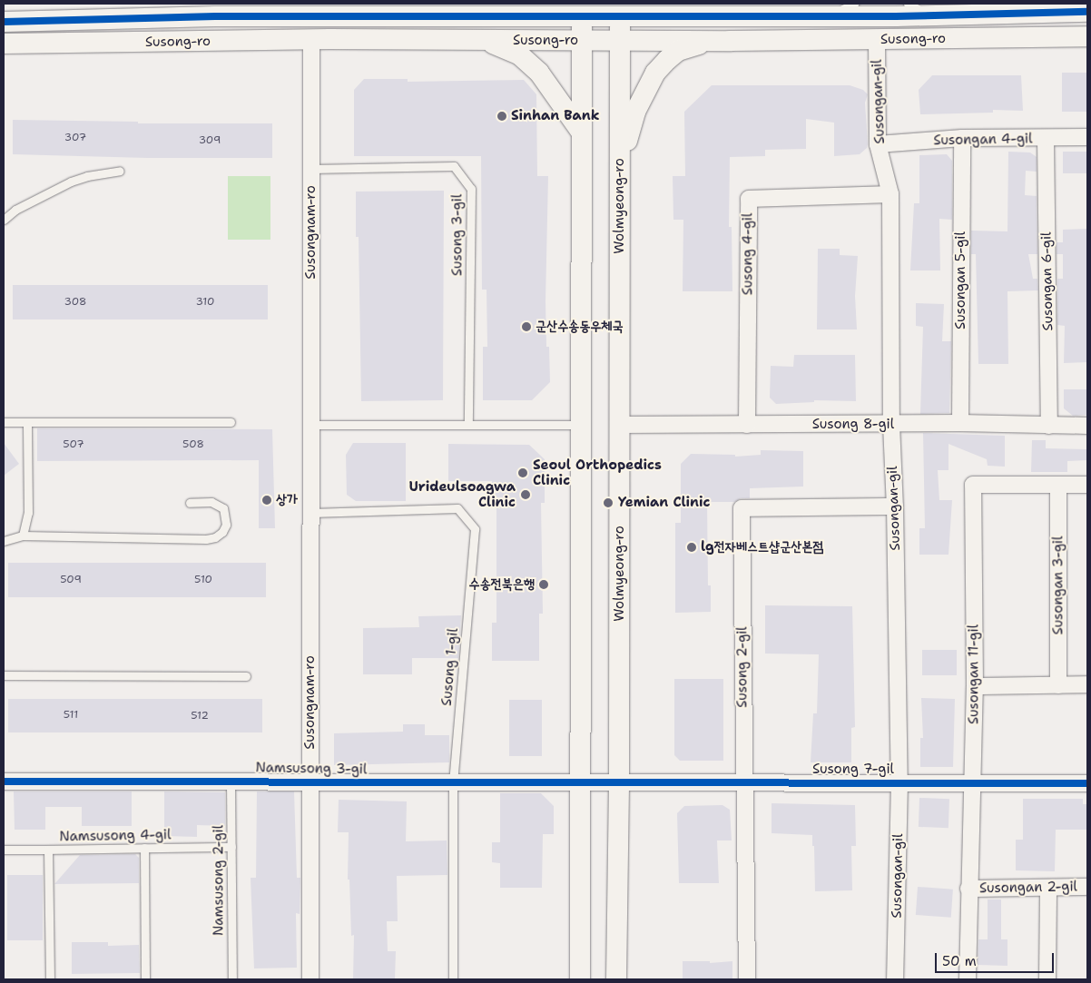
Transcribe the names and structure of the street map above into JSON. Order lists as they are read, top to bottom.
{
  "streets": {
    "street": [
      "Susong-ro",
      "Susongan-gil",
      "Susongan 4-gil",
      "Wolmyeong-ro",
      "Susongnam-ro",
      "Susong 4-gil",
      "Susongan 5-gil",
      "Susongan 6-gil",
      "Susong 8-gil",
      "Susongan 3-gil",
      "Susong 2-gil",
      "Susongan 11-gil",
      "Namsusong 3-gil",
      "Susong 7-gil",
      "Susongan 2-gil"
    ],
    "lane": [
      "Susong 3-gil",
      "Susong 1-gil",
      "Namsusong 4-gil",
      "Namsusong 2-gil"
    ]
  },
  "crossings": [
    ["Susong-ro", "Susongan-gil"],
    ["Susong-ro", "Wolmyeong-ro"],
    ["Susong-ro", "Susongnam-ro"],
    ["Susongan-gil", "Susongan 4-gil"],
    ["Susongan-gil", "Susong 4-gil"],
    ["Susongan-gil", "Susong 8-gil"],
    ["Susongan-gil", "Susong 2-gil"],
    ["Susongan-gil", "Susong 7-gil"],
    ["Susongan 4-gil", "Susongan 5-gil"],
    ["Susongan 4-gil", "Susongan 6-gil"],
    ["Wolmyeong-ro", "Susong 8-gil"],
    ["Wolmyeong-ro", "Namsusong 3-gil"],
    ["Wolmyeong-ro", "Susong 7-gil"],
    ["Susongnam-ro", "Susong 3-gil"],
    ["Susongnam-ro", "Susong 1-gil"],
    ["Susongnam-ro", "Namsusong 3-gil"],
    ["Susong 4-gil", "Susong 8-gil"],
    ["Susongan 5-gil", "Susong 8-gil"],
    ["Susongan 6-gil", "Susong 8-gil"],
    ["Susongan 3-gil", "Susongan 11-gil"],
    ["Susong 1-gil", "Namsusong 3-gil"],
    ["Susong 2-gil", "Susong 7-gil"],
    ["Susongan 11-gil", "Susong 7-gil"],
    ["Susongan 11-gil", "Susongan 2-gil"],
    ["Namsusong 3-gil", "Susong 7-gil"],
    ["Namsusong 3-gil", "Namsusong 2-gil"],
    ["Namsusong 4-gil", "Namsusong 2-gil"]
  ],
  "places": [
    "Sinhan Bank",
    "군산수송동우체국",
    "Seoul Orthopedics Clinic",
    "Urideulsoagwa Clinic",
    "상가",
    "Yemian Clinic",
    "lg전자베스트샵군산본점",
    "수송전북은행"
  ],
  "house_numbers": [
    "307",
    "309",
    "308",
    "310",
    "507",
    "508",
    "509",
    "510",
    "511",
    "512"
  ],
  "scale_bar": "50 m"
}
